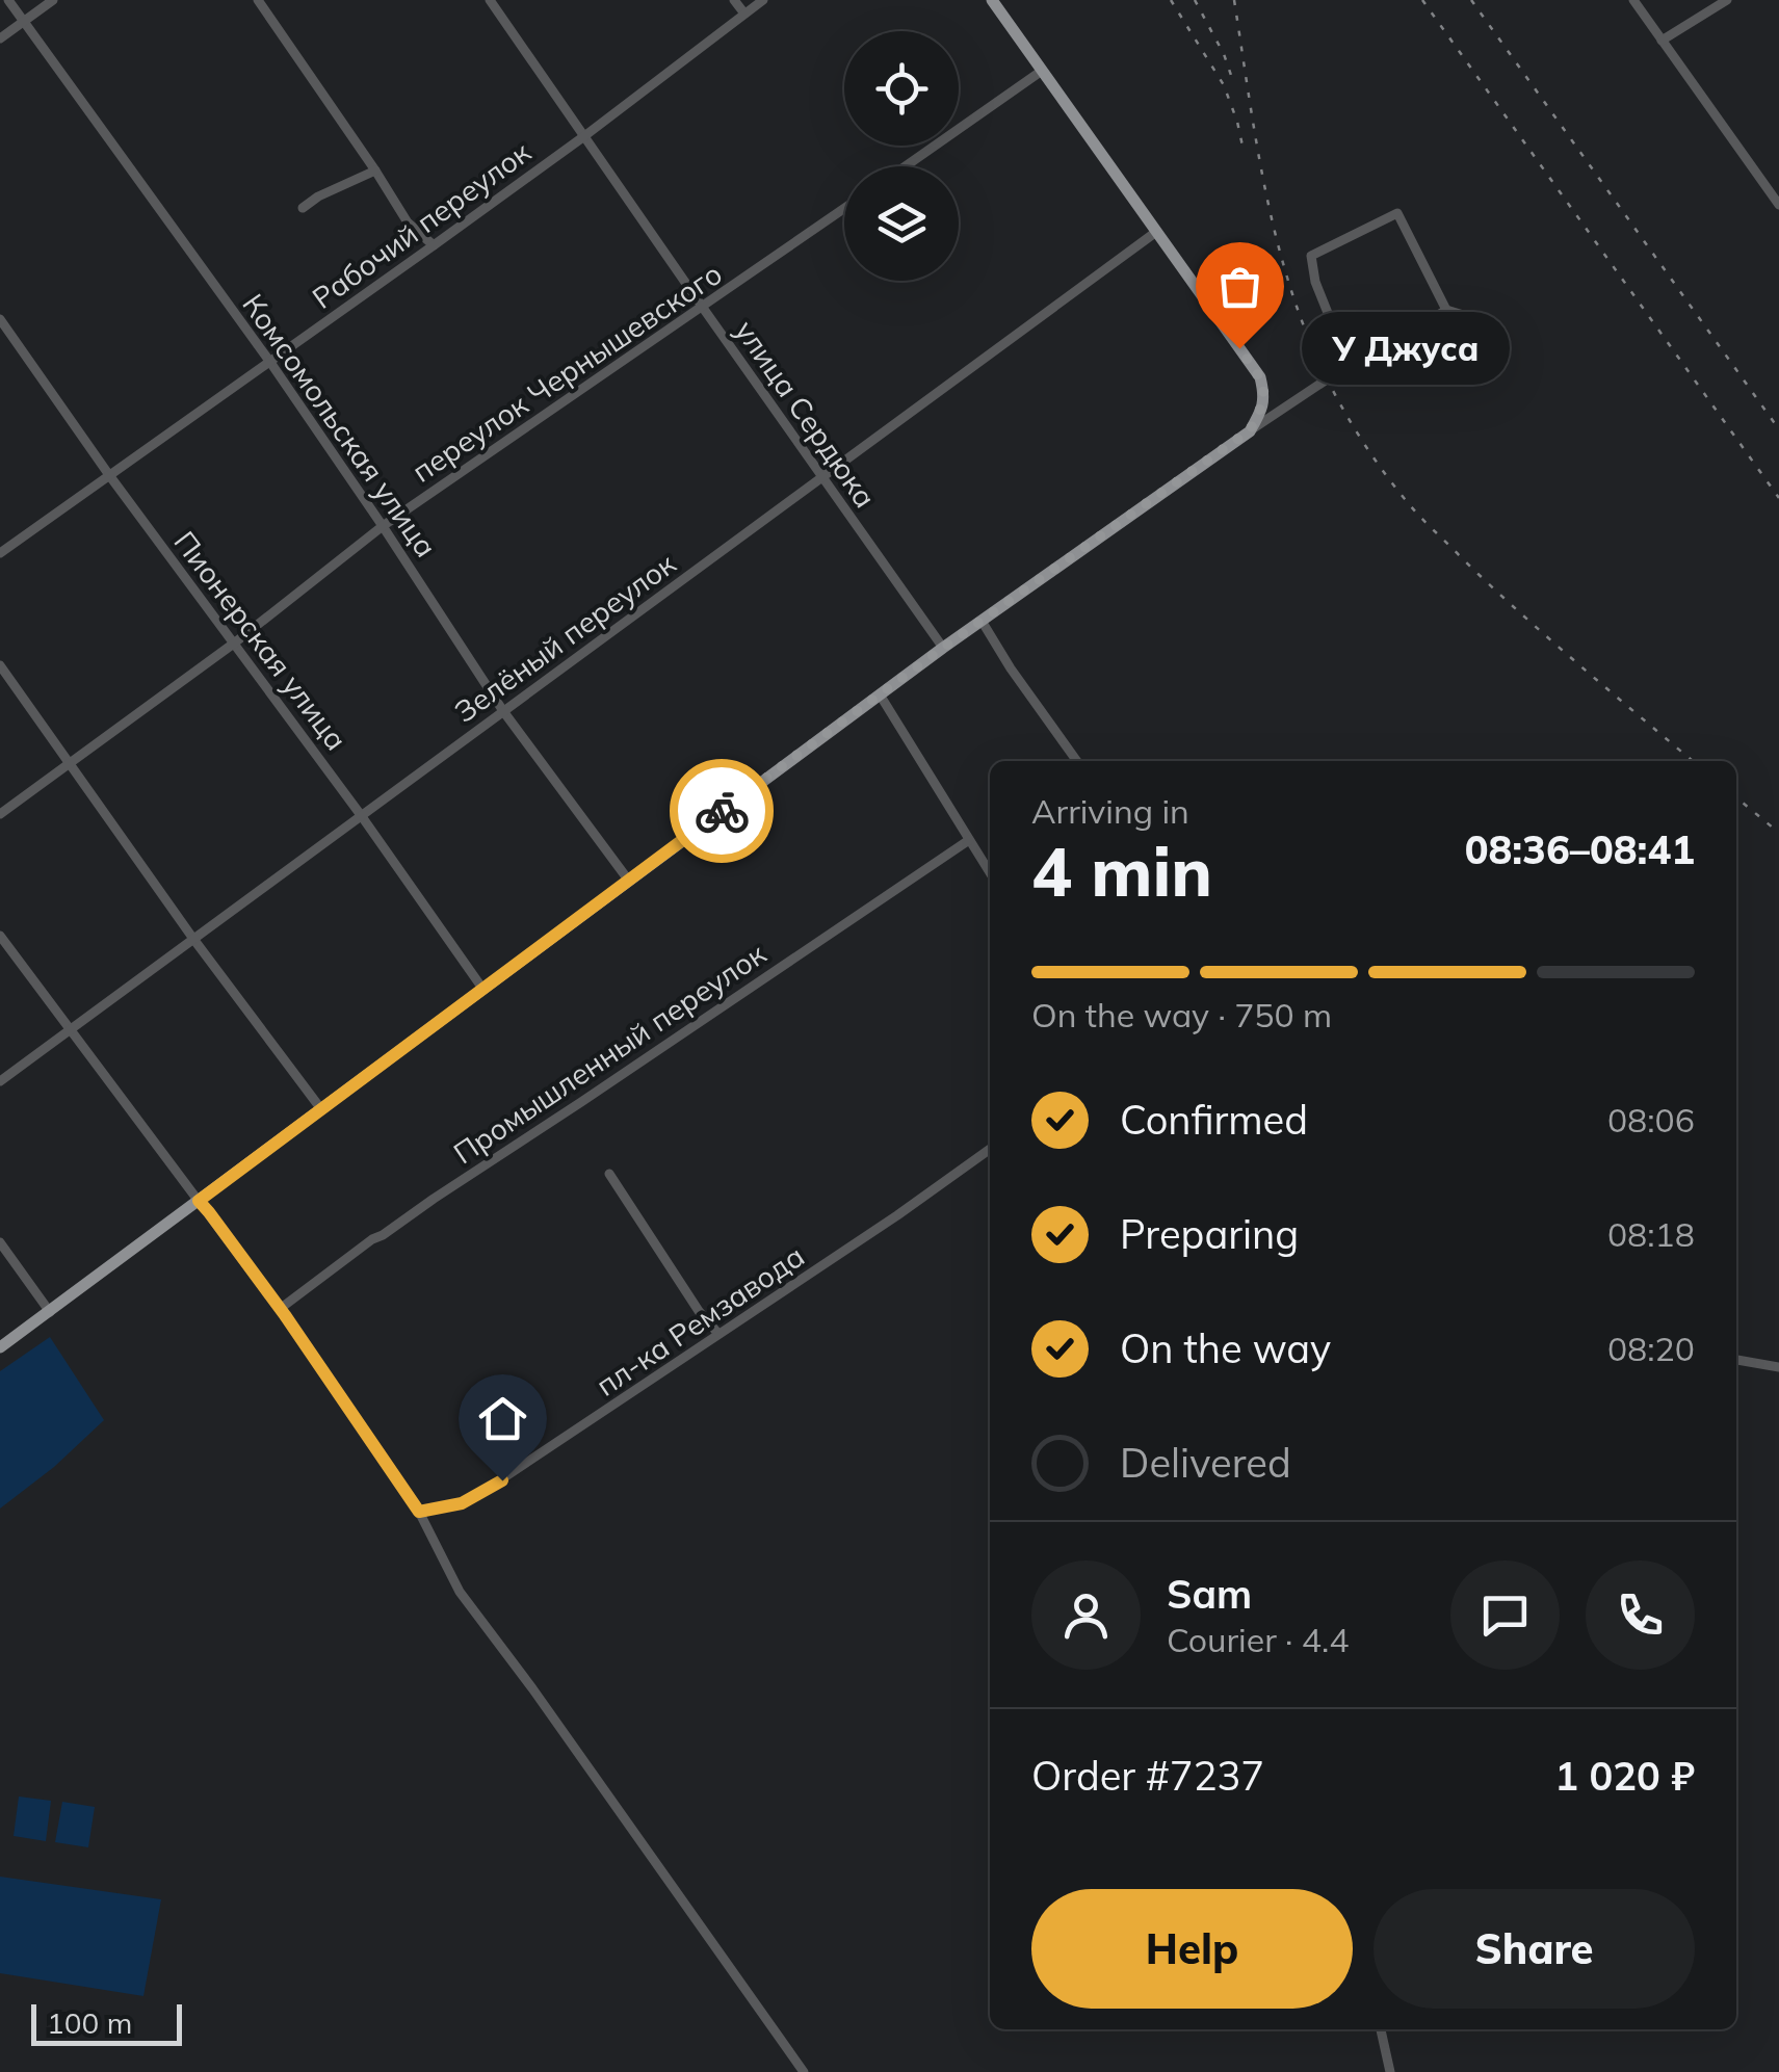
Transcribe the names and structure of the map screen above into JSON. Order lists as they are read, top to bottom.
{
  "streets": {
    "street": [
      "Рабочий переулок",
      "переулок Чернышевского",
      "улица Сердюка",
      "Комсомольская улица",
      "Зелёный переулок",
      "Пионерская улица",
      "Промышленный переулок",
      "пл-ка Ремзавода"
    ]
  },
  "crossings": [
    ["Рабочий переулок", "улица Сердюка"],
    ["Рабочий переулок", "Комсомольская улица"],
    ["Рабочий переулок", "Пионерская улица"],
    ["переулок Чернышевского", "улица Сердюка"],
    ["переулок Чернышевского", "Комсомольская улица"],
    ["переулок Чернышевского", "Пионерская улица"],
    ["улица Сердюка", "Зелёный переулок"],
    ["Комсомольская улица", "Зелёный переулок"],
    ["Зелёный переулок", "Пионерская улица"]
  ],
  "places": ["У Джуса"],
  "scale_bar": "100 m",
  "page": {
    "bubble": "У Джуса",
    "heading": ["4 min", "Arriving in", "08:36–08:41"],
    "panel": [
      "Sam",
      "Courier · 4.4",
      "Order #7237",
      "1 020 ₽"
    ],
    "bar": "On the way · 750 m",
    "list": [
      ["Confirmed", "08:06"],
      ["Preparing", "08:18"],
      ["On the way", "08:20"],
      "Delivered"
    ],
    "buttons": ["Help", "Share"],
    "scale": "100 m"
  }
}
